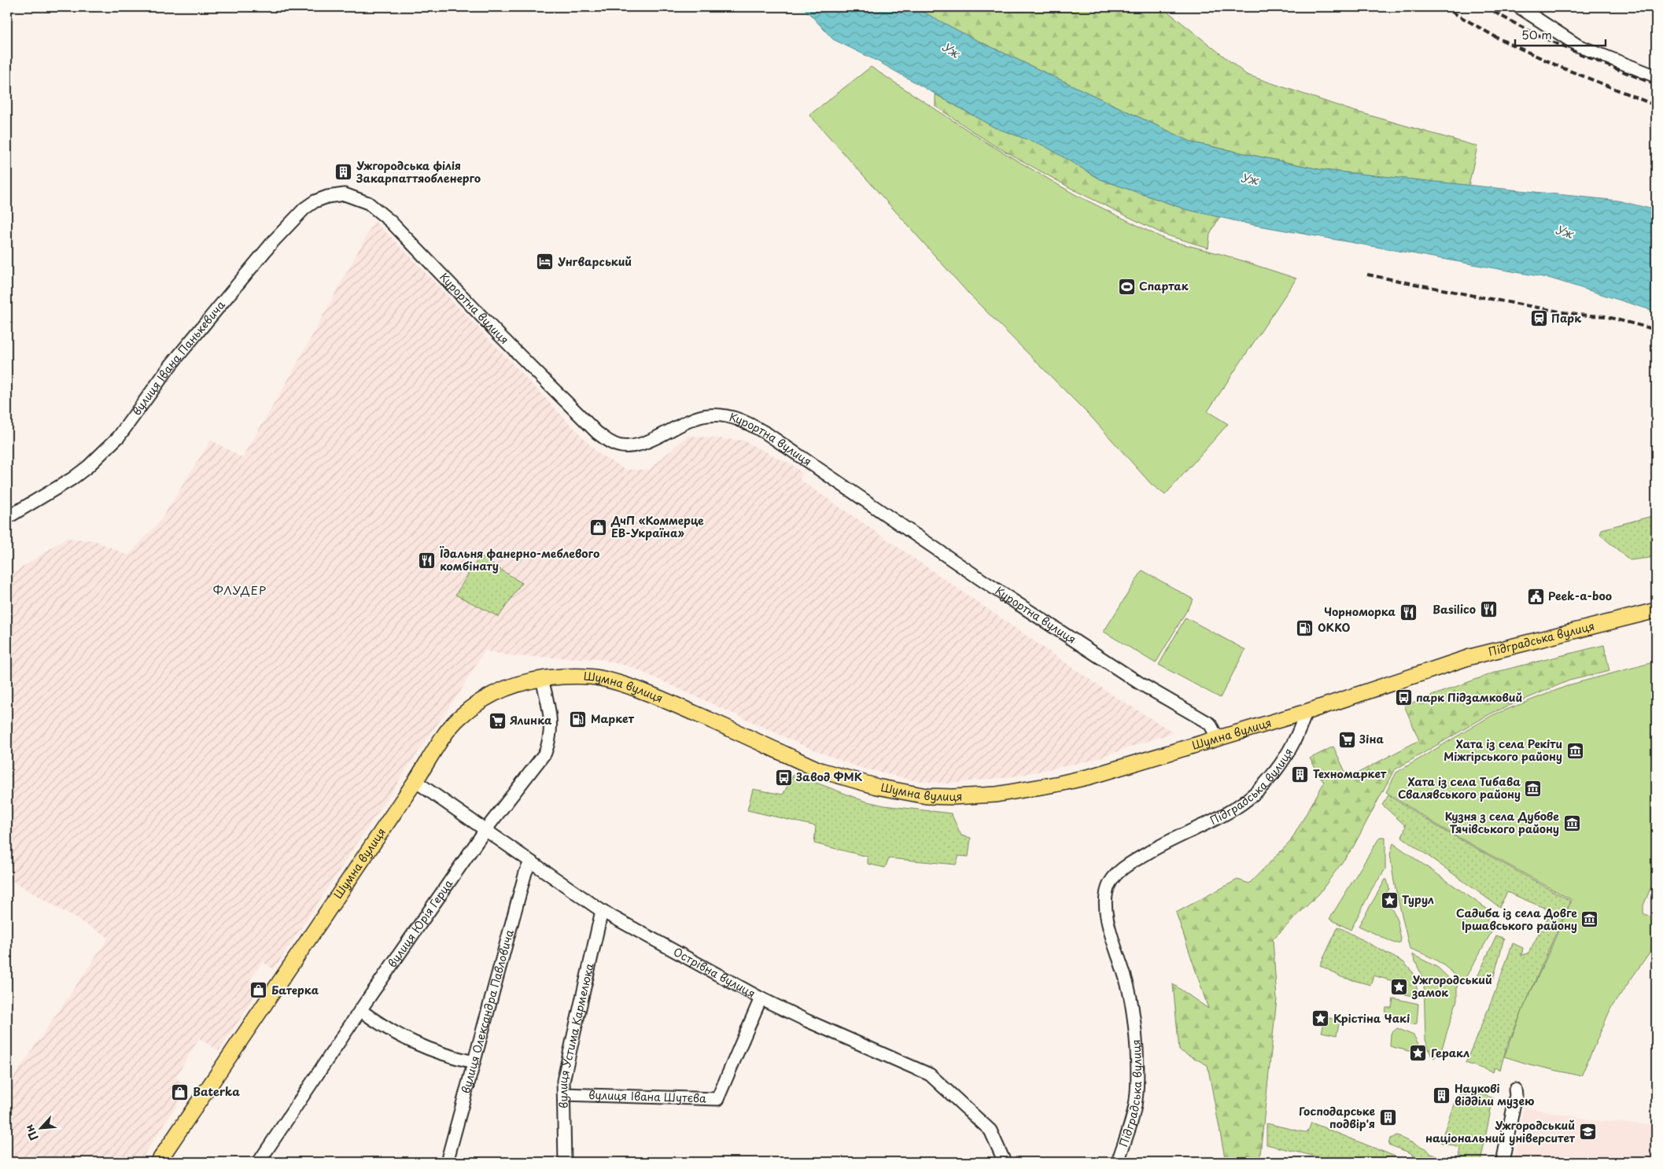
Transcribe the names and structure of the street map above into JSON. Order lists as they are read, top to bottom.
{
  "streets": {
    "main road": ["Підградська вулиця", "Шумна вулиця"],
    "street": [
      "Курортна вулиця",
      "вулиця Івана Панькевича",
      "вулиця Юрія Герца",
      "Острівна вулиця",
      "вулиця Олександра Павловича",
      "вулиця Устима Кармелюка",
      "вулиця Івана Шутєва"
    ]
  },
  "crossings": [
    ["Курортна вулиця", "вулиця Івана Панькевича"],
    ["Курортна вулиця", "Шумна вулиця"],
    ["Підградська вулиця", "Шумна вулиця"],
    ["Шумна вулиця", "вулиця Юрія Герца"],
    ["Шумна вулиця", "Острівна вулиця"],
    ["вулиця Юрія Герца", "Острівна вулиця"],
    ["Острівна вулиця", "вулиця Олександра Павловича"],
    ["Острівна вулиця", "вулиця Устима Кармелюка"],
    ["Острівна вулиця", "вулиця Івана Шутєва"],
    ["вулиця Устима Кармелюка", "вулиця Івана Шутєва"]
  ],
  "districts": ["ФЛУДЕР"],
  "water": ["Уж"],
  "places": {
    "building": [
      "Ужгородська філія Закарпаттяобленерго",
      "Техномаркет",
      "Наукові відділи музею",
      "Господарське подвір'я"
    ],
    "hotel": ["Унгварський"],
    "sports": ["Спартак"],
    "station": ["Парк"],
    "shop": ["ДчП «Коммерце ЕВ-Україна»", "Батерка", "Baterka"],
    "restaurant": ["Їдальня фанерно-меблевого комбінату", "Basilico", "Чорноморка"],
    "public building": ["Peek-a-boo"],
    "fuel station": ["ОККО", "Маркет"],
    "bus stop": ["парк Підзамковий", "Завод ФМК"],
    "supermarket": ["Ялинка", "Зіна"],
    "museum": [
      "Хата із села Рекіти Міжгірського району",
      "Хата із села Тибава Свалявського району",
      "Кузня з села Дубове Тячівського району",
      "Садиба із села Довге Іршавського району"
    ],
    "place": [
      "Турул",
      "Ужгородський замок",
      "Крістіна Чакі",
      "Геракл"
    ],
    "school or university": ["Ужгородський національний університет"]
  },
  "scale_bar": "50 m",
  "north": "bottom left"
}
